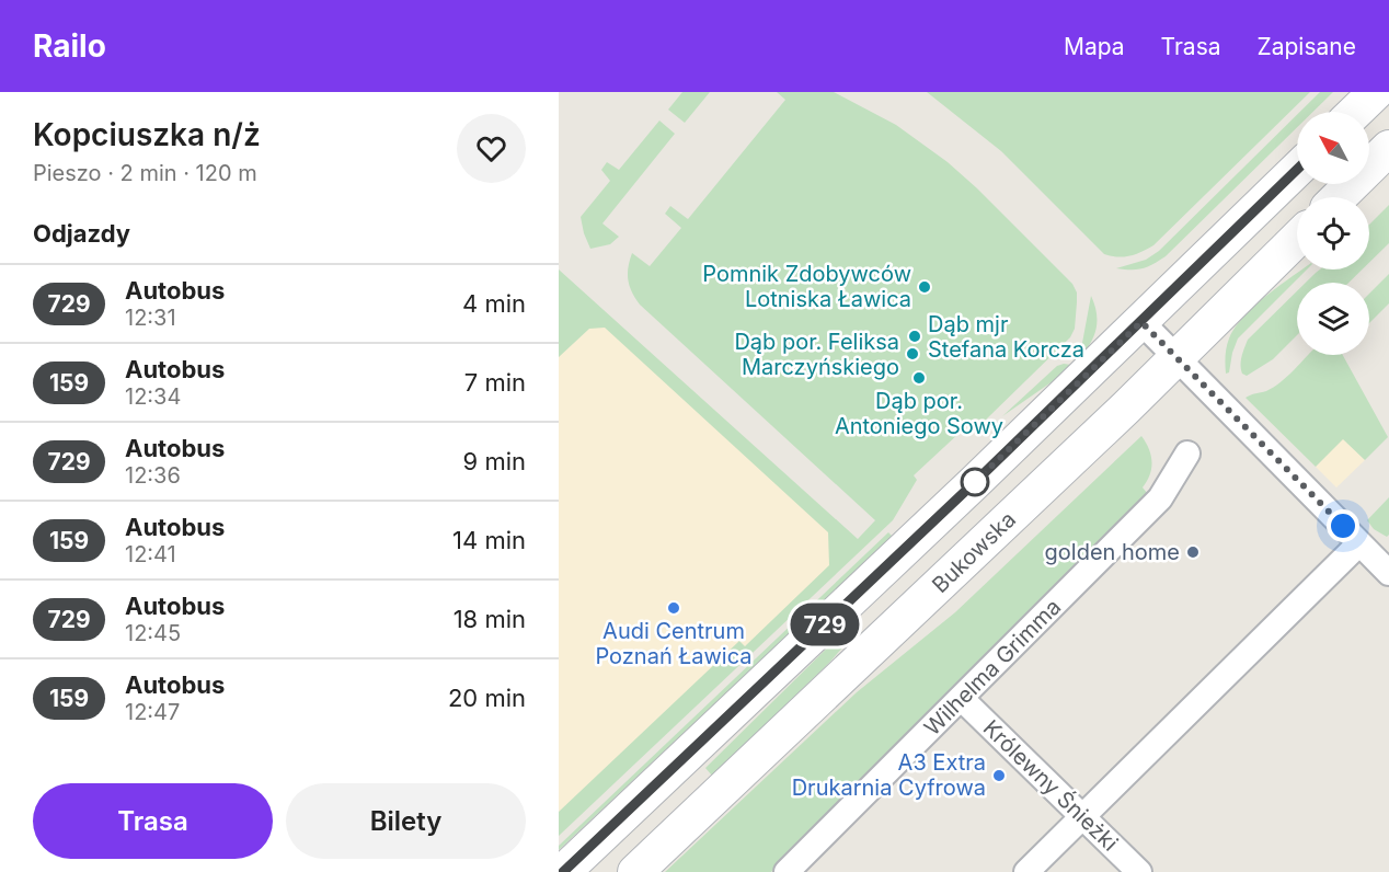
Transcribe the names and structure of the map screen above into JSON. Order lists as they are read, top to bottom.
{
  "streets": {
    "main road": ["Bukowska"],
    "street": ["Wilhelma Grimma", "Królewny Śnieżki"]
  },
  "crossings": [
    ["Wilhelma Grimma", "Królewny Śnieżki"]
  ],
  "places": [
    "Pomnik Zdobywców Lotniska Ławica",
    "Dąb mjr Stefana Korcza",
    "Dąb por. Feliksa Marczyńskiego",
    "Dąb por. Antoniego Sowy",
    "golden home",
    "Audi Centrum Poznań Ławica",
    "A3 Extra Drukarnia Cyfrowa"
  ],
  "lines": ["bus line 729"],
  "north": "top left",
  "page": {
    "header": "Railo",
    "nav": ["Mapa", "Trasa", "Zapisane"],
    "heading": [
      ["Kopciuszka n/ż", "Pieszo · 2 min · 120 m"],
      "Odjazdy"
    ],
    "on_map": "729",
    "list": [
      {
        "mark": "729",
        "name": "Autobus",
        "note": "12:31",
        "value": "4 min"
      },
      {
        "mark": "159",
        "name": "Autobus",
        "note": "12:34",
        "value": "7 min"
      },
      {
        "mark": "729",
        "name": "Autobus",
        "note": "12:36",
        "value": "9 min"
      },
      {
        "mark": "159",
        "name": "Autobus",
        "note": "12:41",
        "value": "14 min"
      },
      {
        "mark": "729",
        "name": "Autobus",
        "note": "12:45",
        "value": "18 min"
      },
      {
        "mark": "159",
        "name": "Autobus",
        "note": "12:47",
        "value": "20 min"
      }
    ],
    "buttons": ["Trasa", "Bilety"]
  }
}
